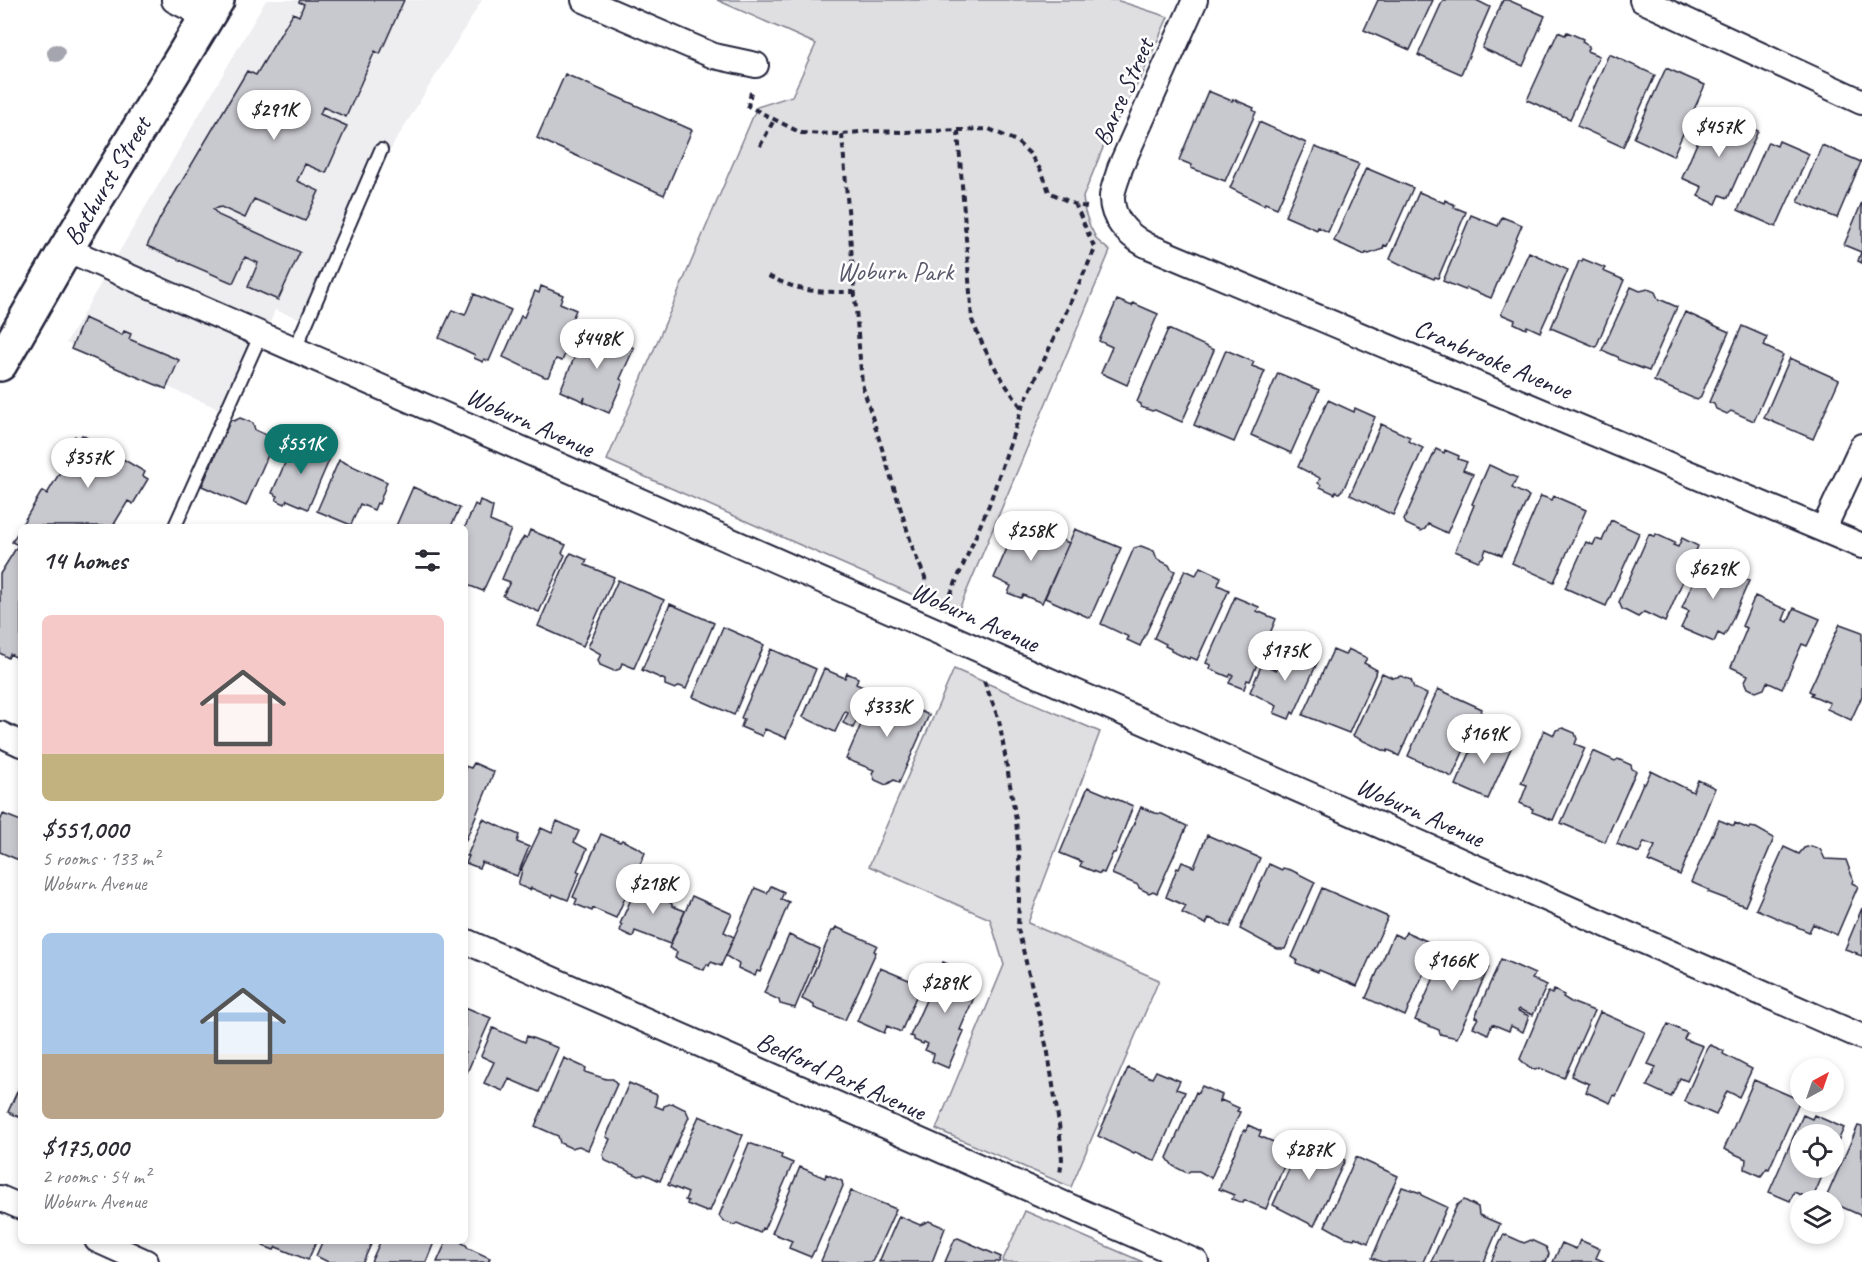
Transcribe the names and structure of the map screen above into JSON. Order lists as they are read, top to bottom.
{
  "streets": {
    "main road": ["Bathurst Street"],
    "street": [
      "Barse Street",
      "Cranbrooke Avenue",
      "Woburn Avenue",
      "Bedford Park Avenue"
    ]
  },
  "crossings": [
    ["Barse Street", "Cranbrooke Avenue"],
    ["Bathurst Street", "Woburn Avenue"]
  ],
  "parks": ["Woburn Park"],
  "north": "top right",
  "page": {
    "price": [
      "$291K",
      "$457K",
      "$448K",
      "$551K",
      "$357K",
      "$258K",
      "$629K",
      "$175K",
      "$333K",
      "$169K",
      "$218K",
      "$166K",
      "$289K",
      "$287K"
    ],
    "heading": "14 homes",
    "list": [
      {
        "name": "$551,000",
        "note": "5 rooms · 133 m² · Woburn Avenue"
      },
      {
        "name": "$175,000",
        "note": "2 rooms · 54 m² · Woburn Avenue"
      }
    ]
  }
}
